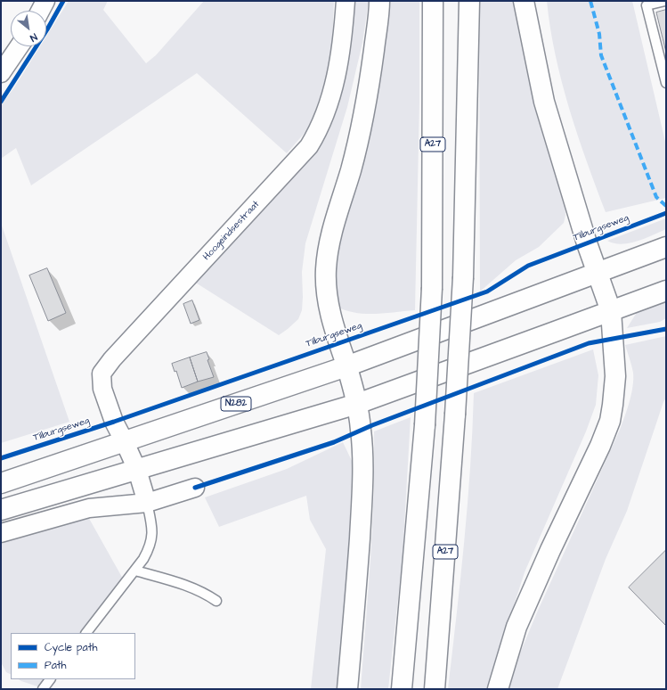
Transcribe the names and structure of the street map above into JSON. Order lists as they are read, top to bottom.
{
  "streets": {
    "main road": ["A27", "N282"],
    "street": ["Hoogeindsestraat"],
    "cycle path": ["Tilburgseweg"]
  },
  "crossings": [
    ["Hoogeindsestraat", "N282"]
  ],
  "legend": ["Cycle path", "Path"],
  "north": "bottom right"
}
